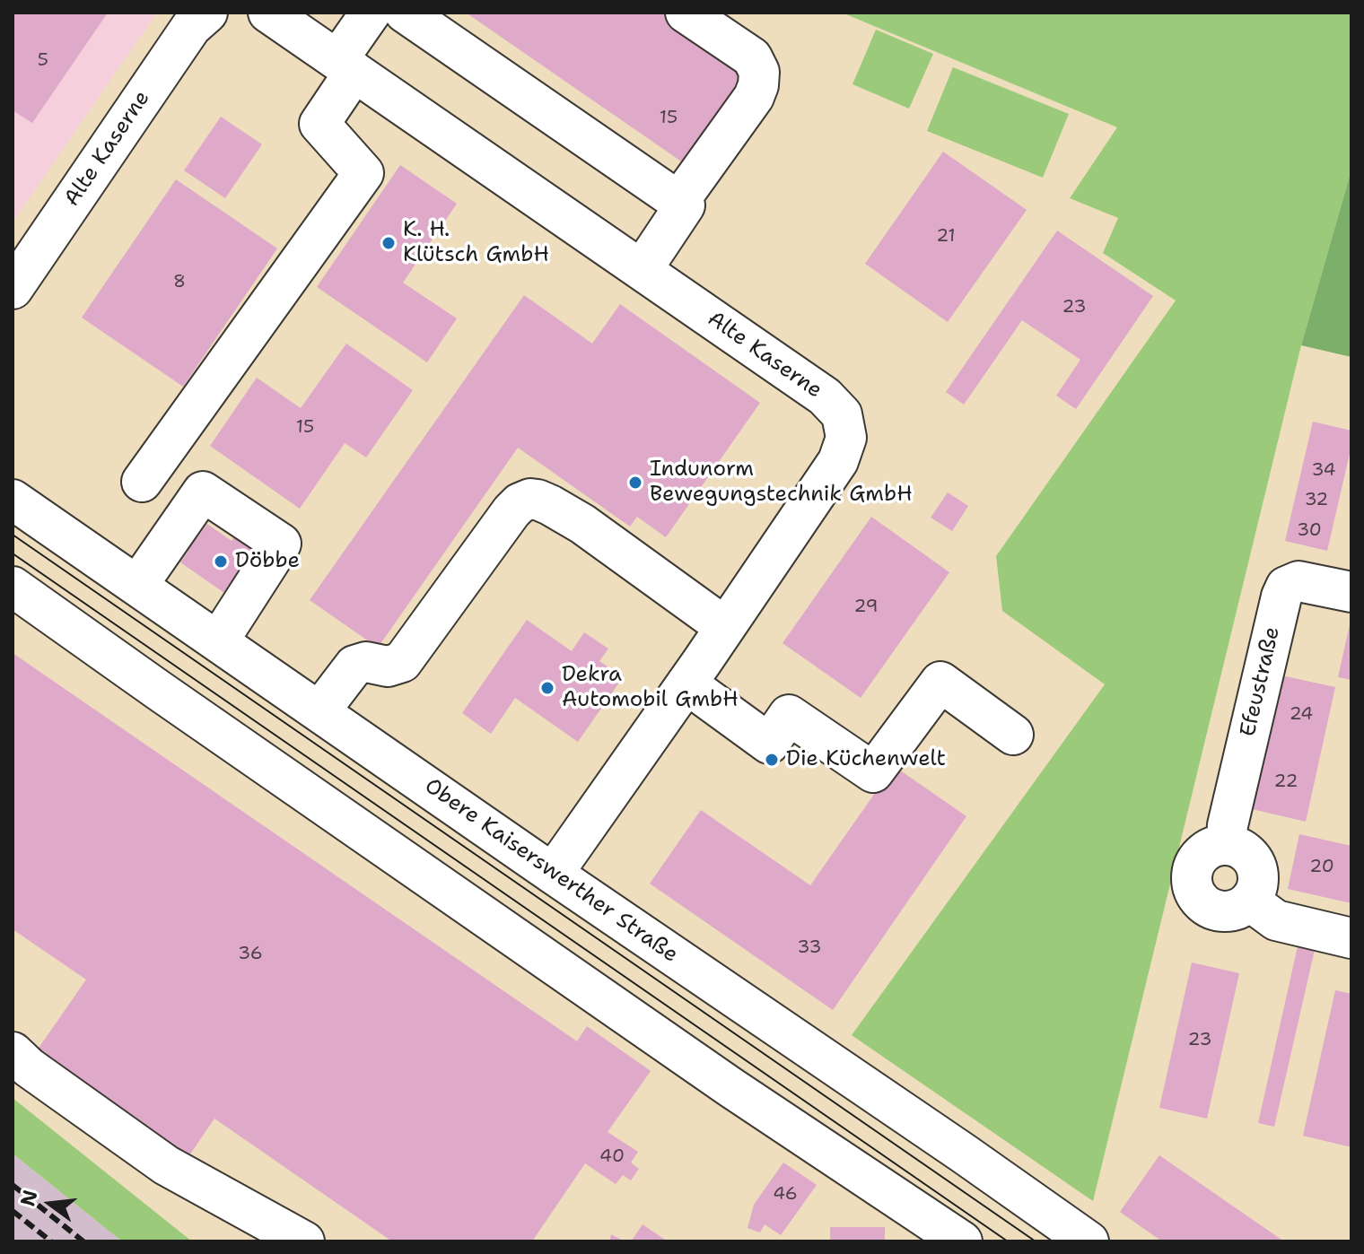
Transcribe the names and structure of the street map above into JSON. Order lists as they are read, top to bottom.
{
  "streets": {
    "street": ["Alte Kaserne", "Efeustraße", "Obere Kaiserswerther Straße"]
  },
  "crossings": [
    ["Alte Kaserne", "Obere Kaiserswerther Straße"]
  ],
  "places": [
    "K. H. Klütsch GmbH",
    "Indunorm Bewegungstechnik GmbH",
    "Döbbe",
    "Dekra Automobil GmbH",
    "Die Küchenwelt"
  ],
  "house_numbers": [
    "5",
    "15",
    "21",
    "8",
    "23",
    "15",
    "34",
    "32",
    "30",
    "29",
    "24",
    "22",
    "20",
    "33",
    "36",
    "23",
    "40",
    "46"
  ],
  "north": "left"
}
